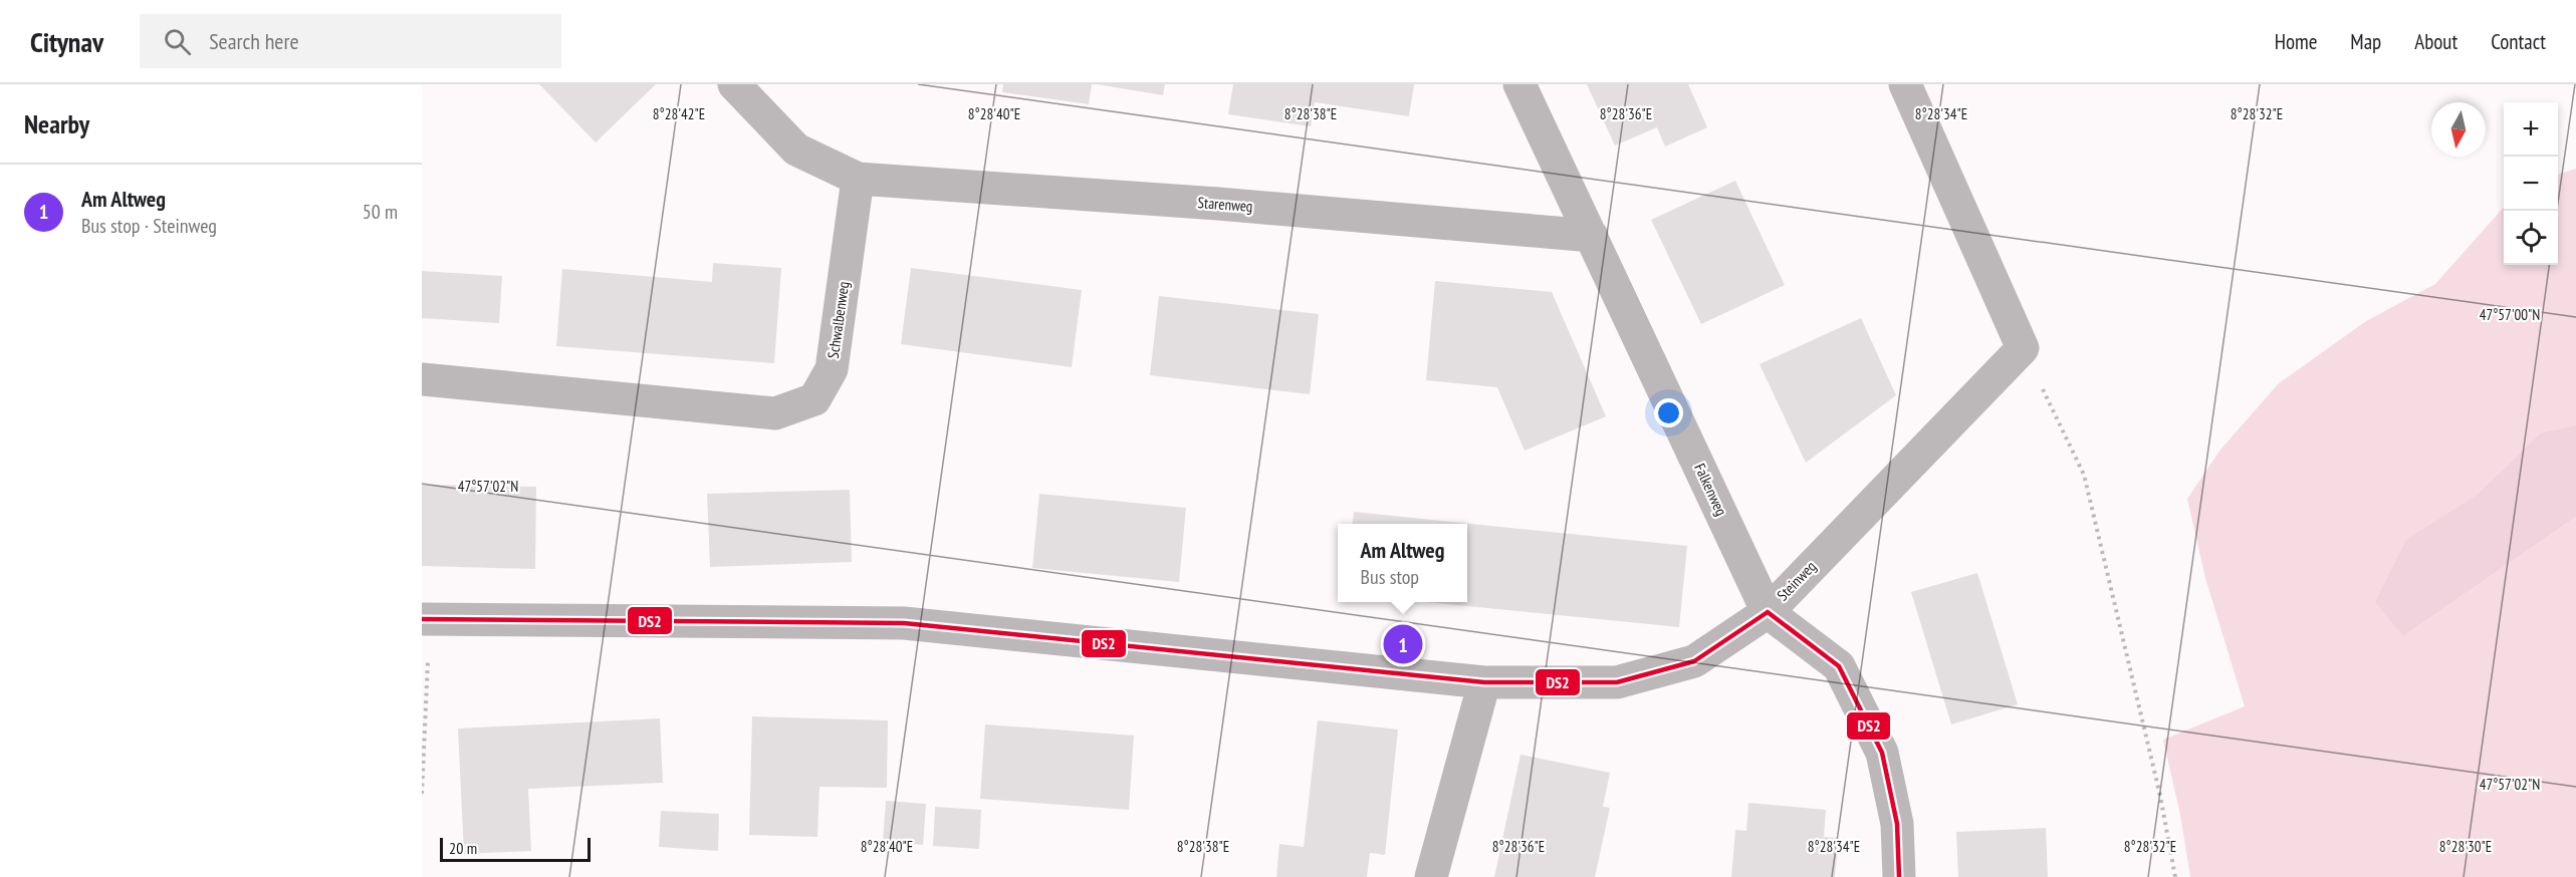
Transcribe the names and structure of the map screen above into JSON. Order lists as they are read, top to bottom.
{
  "streets": {
    "street": [
      "Starenweg",
      "Schwalbenweg",
      "Falkenweg",
      "Steinweg"
    ]
  },
  "crossings": [
    ["Starenweg", "Schwalbenweg"],
    ["Starenweg", "Falkenweg"],
    ["Falkenweg", "Steinweg"]
  ],
  "lines": ["transit line DS2"],
  "scale_bar": "20 m",
  "north": "bottom",
  "page": {
    "header": "Citynav",
    "search": "Search here",
    "nav": [
      "Home",
      "Map",
      "About",
      "Contact"
    ],
    "heading": "Nearby",
    "map_buttons": ["+", "−"],
    "list": [
      {
        "mark": "1",
        "name": "Am Altweg",
        "note": "Bus stop · Steinweg",
        "value": "50 m"
      }
    ],
    "popup": ["Am Altweg", "Bus stop"],
    "pins": "1",
    "scale": "20 m"
  },
  "coordinates": [
    "8°28'42\"E",
    "8°28'40\"E",
    "8°28'38\"E",
    "8°28'36\"E",
    "8°28'34\"E",
    "8°28'32\"E",
    "47°57'00\"N",
    "47°57'02\"N",
    "8°28'30\"E"
  ]
}
